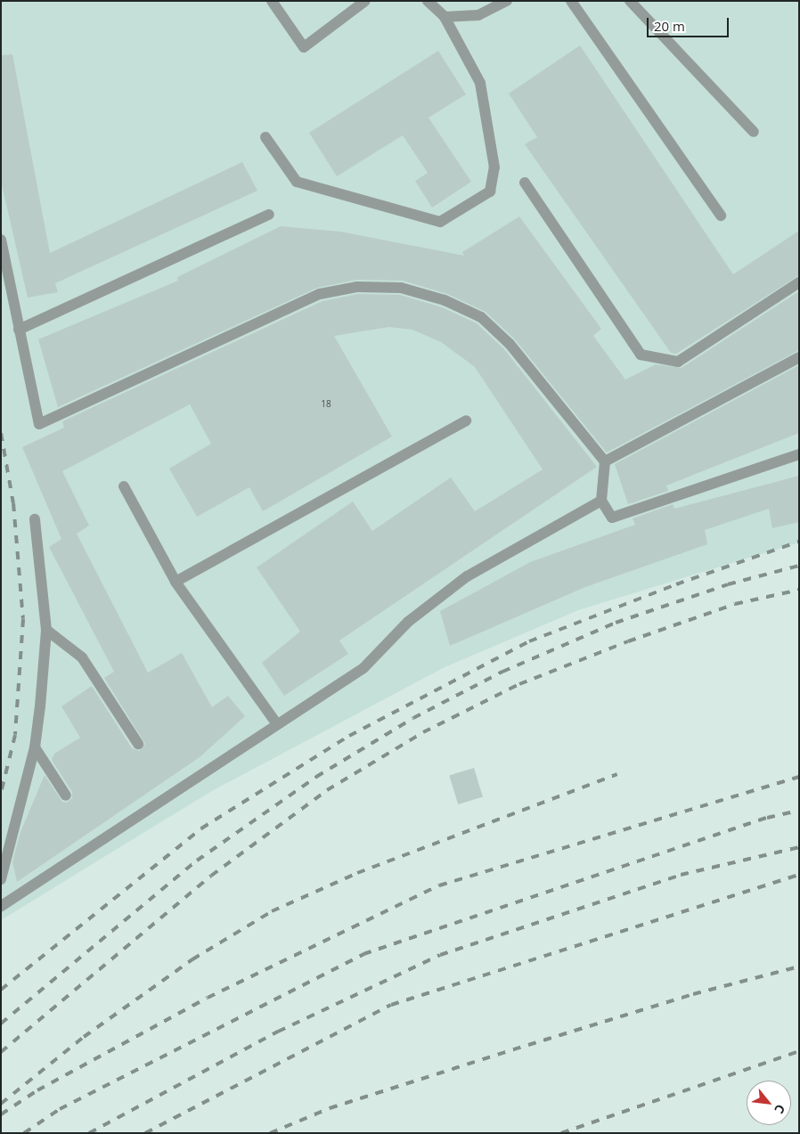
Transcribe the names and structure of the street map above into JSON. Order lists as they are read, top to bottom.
{
  "house_numbers": ["18"],
  "scale_bar": "20 m",
  "north": "bottom right"
}
